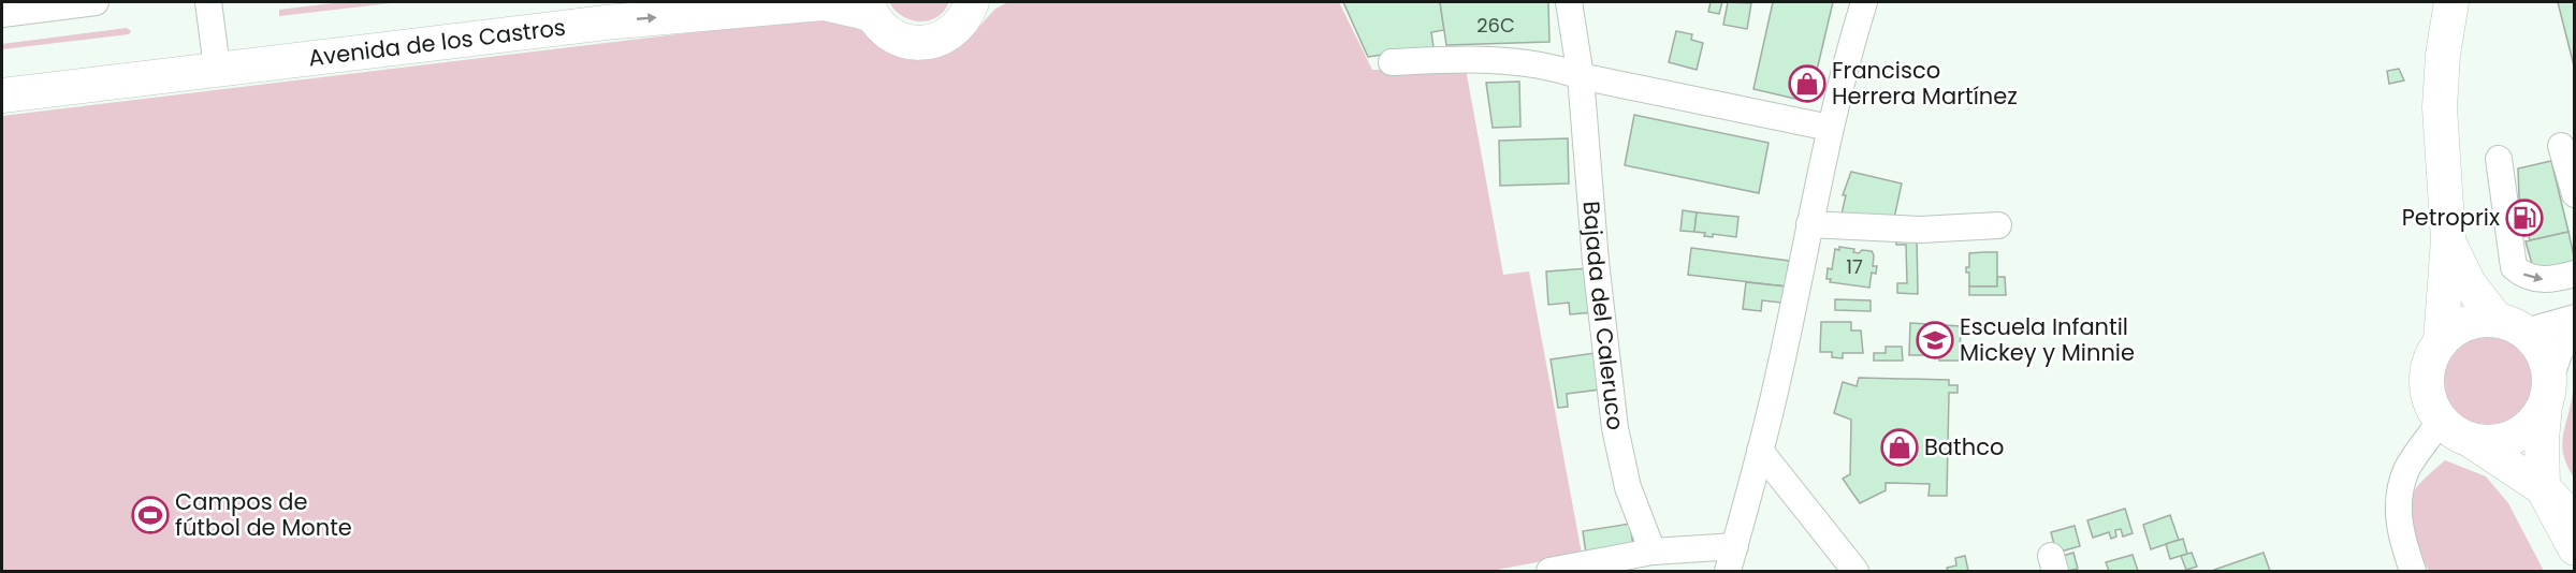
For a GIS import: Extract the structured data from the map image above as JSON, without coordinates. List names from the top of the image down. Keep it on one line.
{"streets":{"main road":["Avenida de los Castros"],"street":["Bajada del Caleruco"]},"places":{"shop":["Francisco Herrera Martínez","Bathco"],"fuel station":["Petroprix"],"school or university":["Escuela Infantil Mickey y Minnie"],"sports":["Campos de fútbol de Monte"]},"house_numbers":["26C","17"]}
